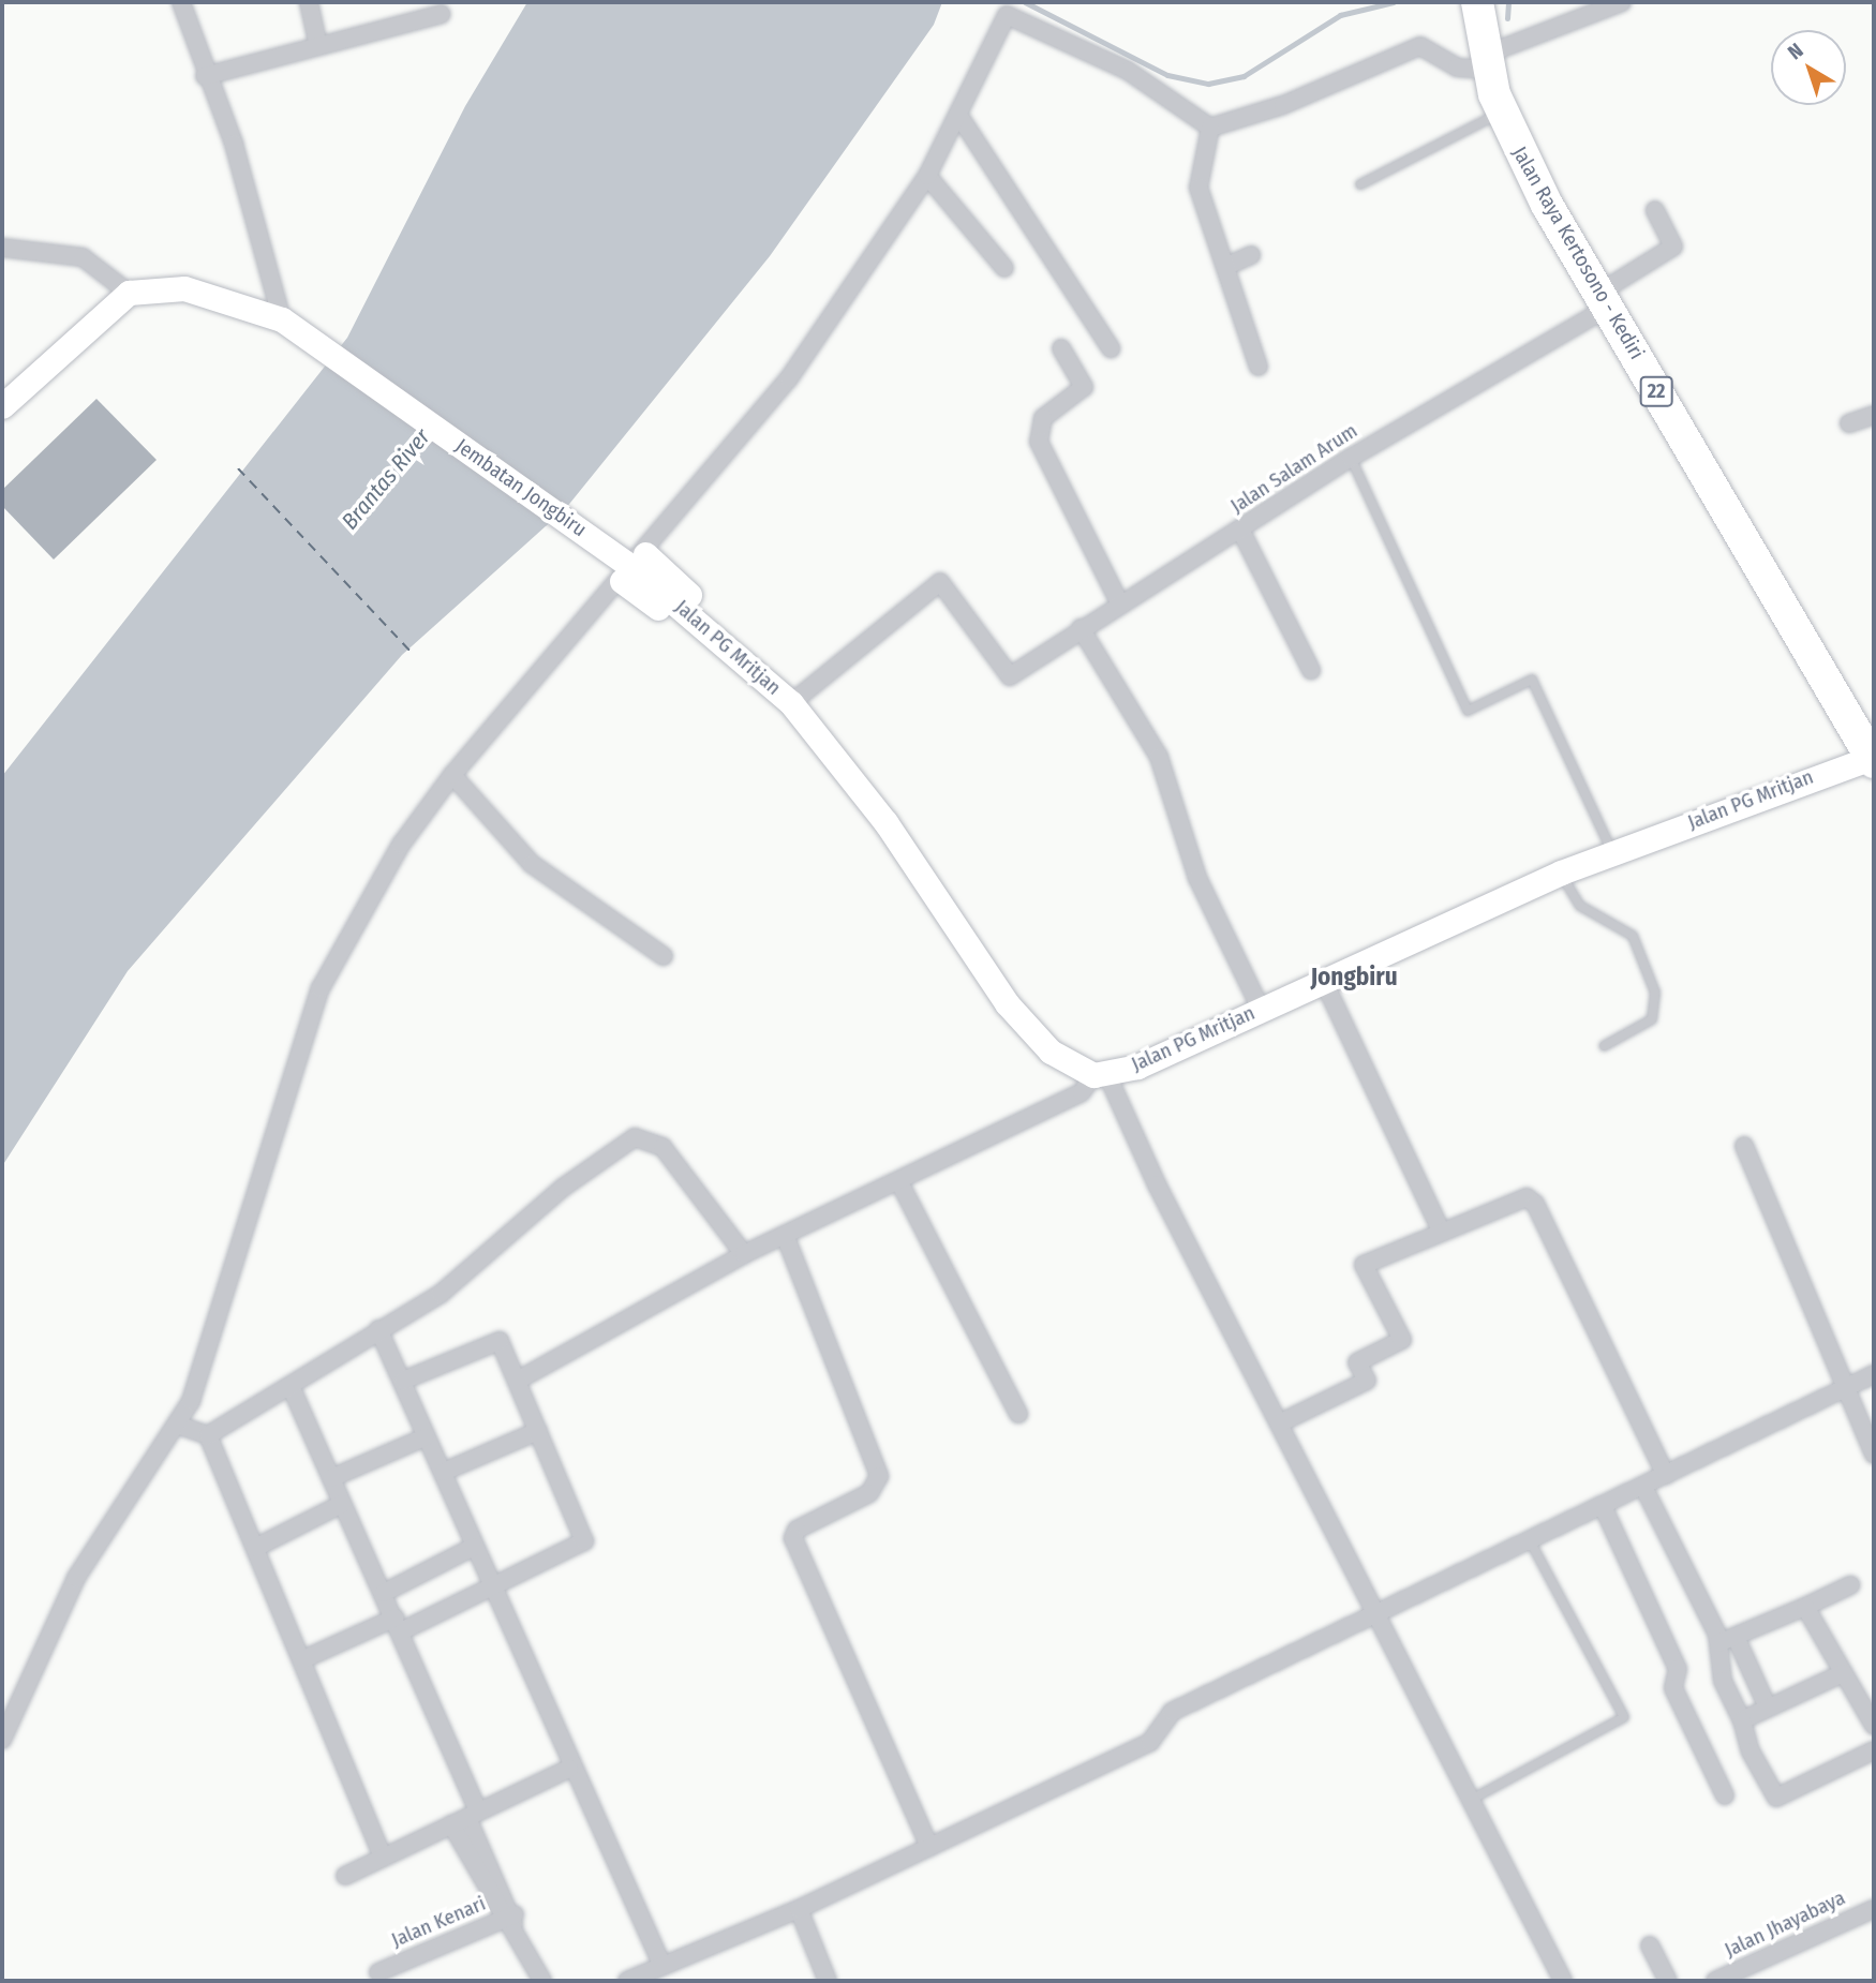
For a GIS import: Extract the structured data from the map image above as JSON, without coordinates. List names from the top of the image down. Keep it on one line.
{"streets":{"highway":["Jalan Raya Kertosono - Kediri","22"],"main road":["Jembatan Jongbiru","Jalan PG Mritjan"],"street":["Jalan Salam Arum","Jalan Kenari","Jalan Jhayabaya"]},"crossings":[["Jalan Raya Kertosono - Kediri","Jalan Salam Arum"],["Jalan Raya Kertosono - Kediri","Jalan PG Mritjan"],["Jalan Salam Arum","Jalan PG Mritjan"],["Jembatan Jongbiru","Jalan PG Mritjan"]],"districts":["Jongbiru"],"water":["Brantas River"],"north":"top left"}
